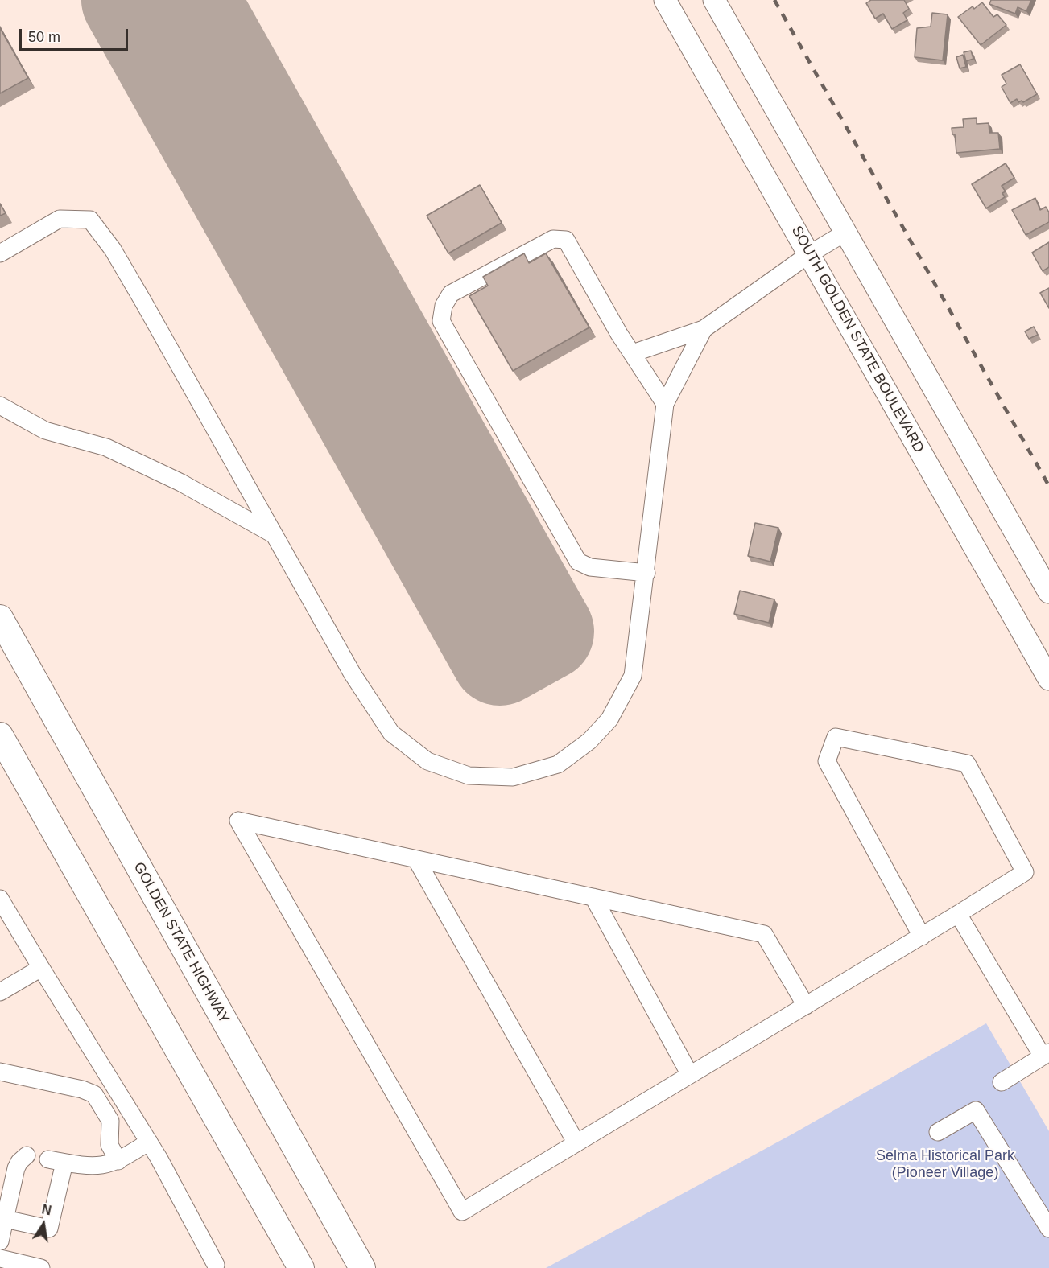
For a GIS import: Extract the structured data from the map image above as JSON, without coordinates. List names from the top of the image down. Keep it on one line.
{"streets":{"highway":["GOLDEN STATE HIGHWAY"],"main road":["SOUTH GOLDEN STATE BOULEVARD"]},"parks":["Selma Historical Park (Pioneer Village)"],"scale_bar":"50 m","north":"top"}
